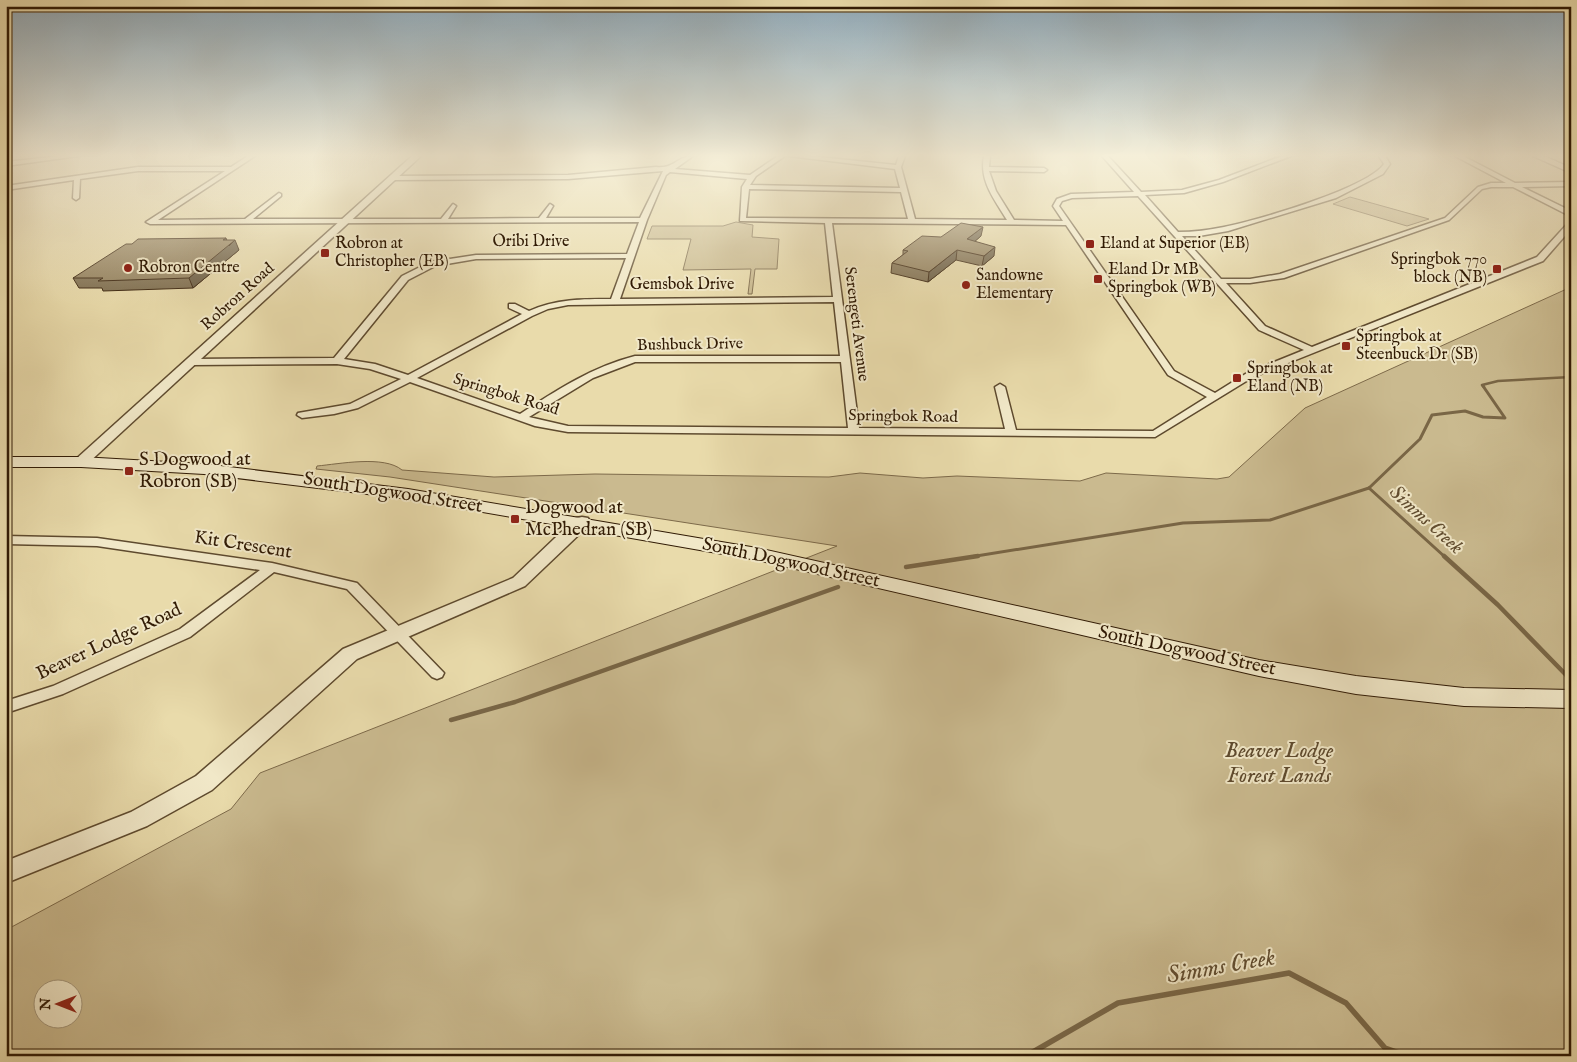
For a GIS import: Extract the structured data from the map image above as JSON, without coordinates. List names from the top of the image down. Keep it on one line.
{"streets":{"main road":["South Dogwood Street"],"street":["Oribi Drive","Gemsbok Drive","Robron Road","Serengeti Avenue","Bushbuck Drive","Springbok Road","Kit Crescent","Beaver Lodge Road"]},"crossings":[["Oribi Drive","Springbok Road"],["Gemsbok Drive","Serengeti Avenue"],["Gemsbok Drive","Springbok Road"],["Robron Road","Springbok Road"],["Robron Road","South Dogwood Street"],["Serengeti Avenue","Bushbuck Drive"],["Serengeti Avenue","Springbok Road"],["Bushbuck Drive","Springbok Road"],["Kit Crescent","Beaver Lodge Road"]],"water":["Simms Creek"],"parks":["Beaver Lodge Forest Lands"],"places":{"transit":["Eland at Superior (EB)","Robron at Christopher (EB)","Springbok 770 block (NB)","Eland Dr MB Springbok (WB)","Springbok at Steenbuck Dr (SB)","Springbok at Eland (NB)","S Dogwood at Robron (SB)","Dogwood at McPhedran (SB)"],"other":["Robron Centre","Sandowne Elementary"]},"north":"left"}
